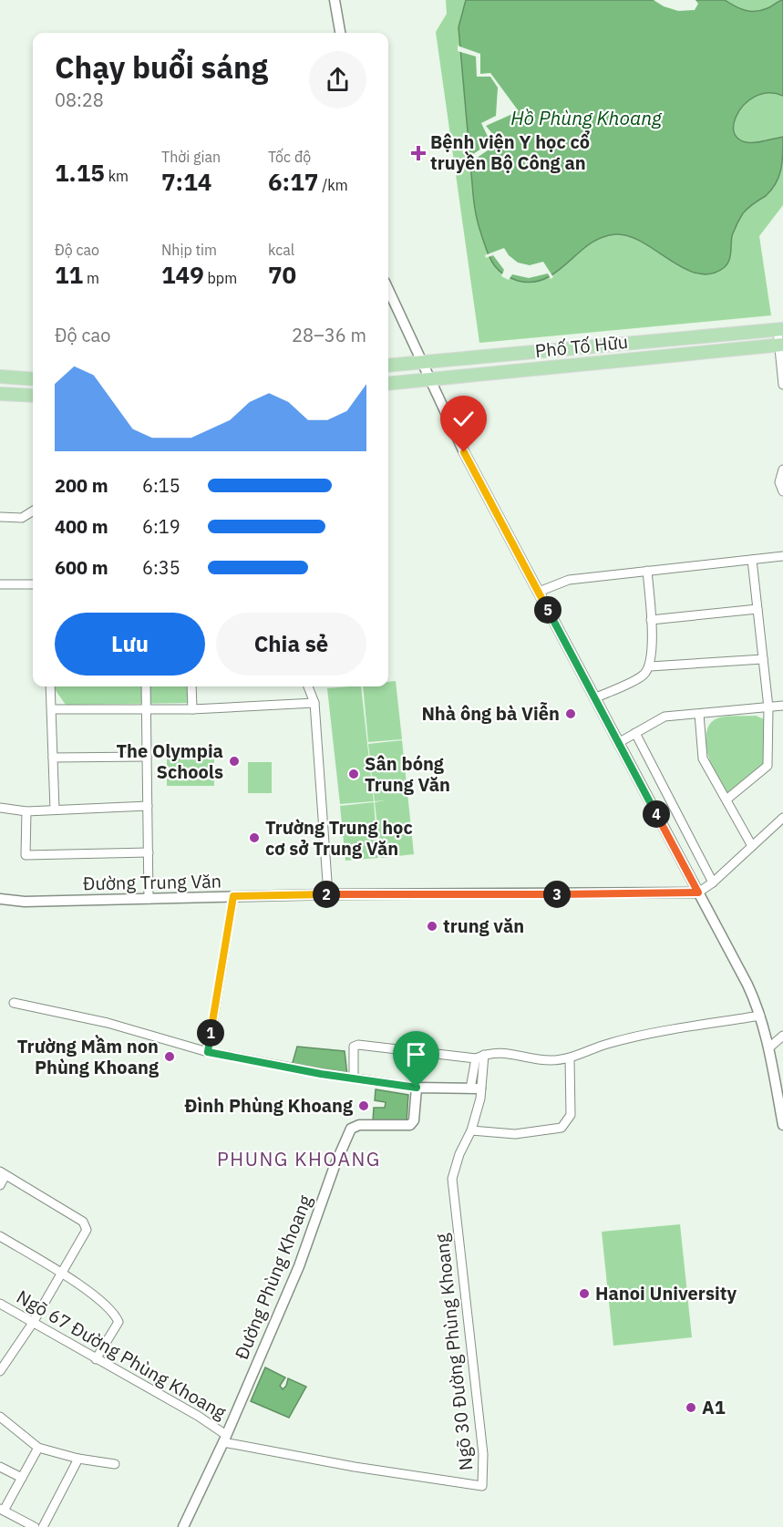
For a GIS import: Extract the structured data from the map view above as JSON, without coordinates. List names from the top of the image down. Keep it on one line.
{"streets":{"main road":["Phố Tố Hữu"],"street":["Đường Trung Văn","Đường Phùng Khoang","Ngõ 30 Đường Phùng Khoang","Ngõ 67 Đường Phùng Khoang"]},"crossings":[["Đường Phùng Khoang","Ngõ 30 Đường Phùng Khoang"],["Đường Phùng Khoang","Ngõ 67 Đường Phùng Khoang"],["Ngõ 30 Đường Phùng Khoang","Ngõ 67 Đường Phùng Khoang"]],"districts":["PHUNG KHOANG"],"water":["Hồ Phùng Khoang"],"places":{"health":["Bệnh viện Y học cổ truyền Bộ Công an"],"other":["Nhà ông bà Viễn","The Olympia Schools","Sân bóng Trung Văn","Trường Trung học cơ sở Trung Văn","trung văn","Trường Mầm non Phùng Khoang","Đình Phùng Khoang","Hanoi University","A1"]},"page":{"heading":["Chạy buổi sáng","08:28"],"stats":[["1.15 km"],["Thời gian","7:14"],["Tốc độ","6:17 /km"],["Độ cao","11 m"],["Nhịp tim","149 bpm"],["kcal","70"]],"chart":["Độ cao","28–36 m"],"list":[{"name":"200 m","note":"6:15"},{"name":"400 m","note":"6:19"},{"name":"600 m","note":"6:35"}],"pins":["5","4","2","3","1"],"buttons":["Lưu","Chia sẻ"]}}
